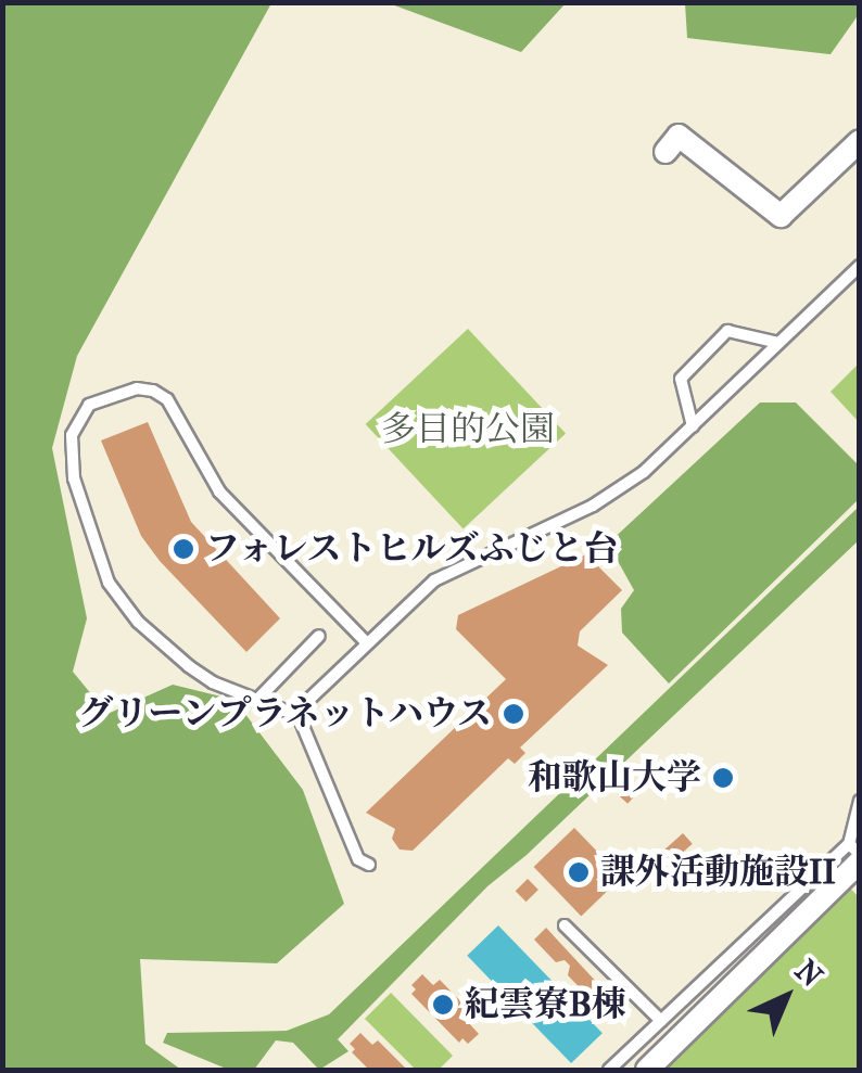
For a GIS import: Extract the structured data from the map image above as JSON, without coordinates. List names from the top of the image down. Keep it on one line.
{"parks":["多目的公園"],"places":["フォレストヒルズふじと台","グリーンプラネットハウス","和歌山大学","課外活動施設II","紀雲寮B棟"],"north":"top right"}
